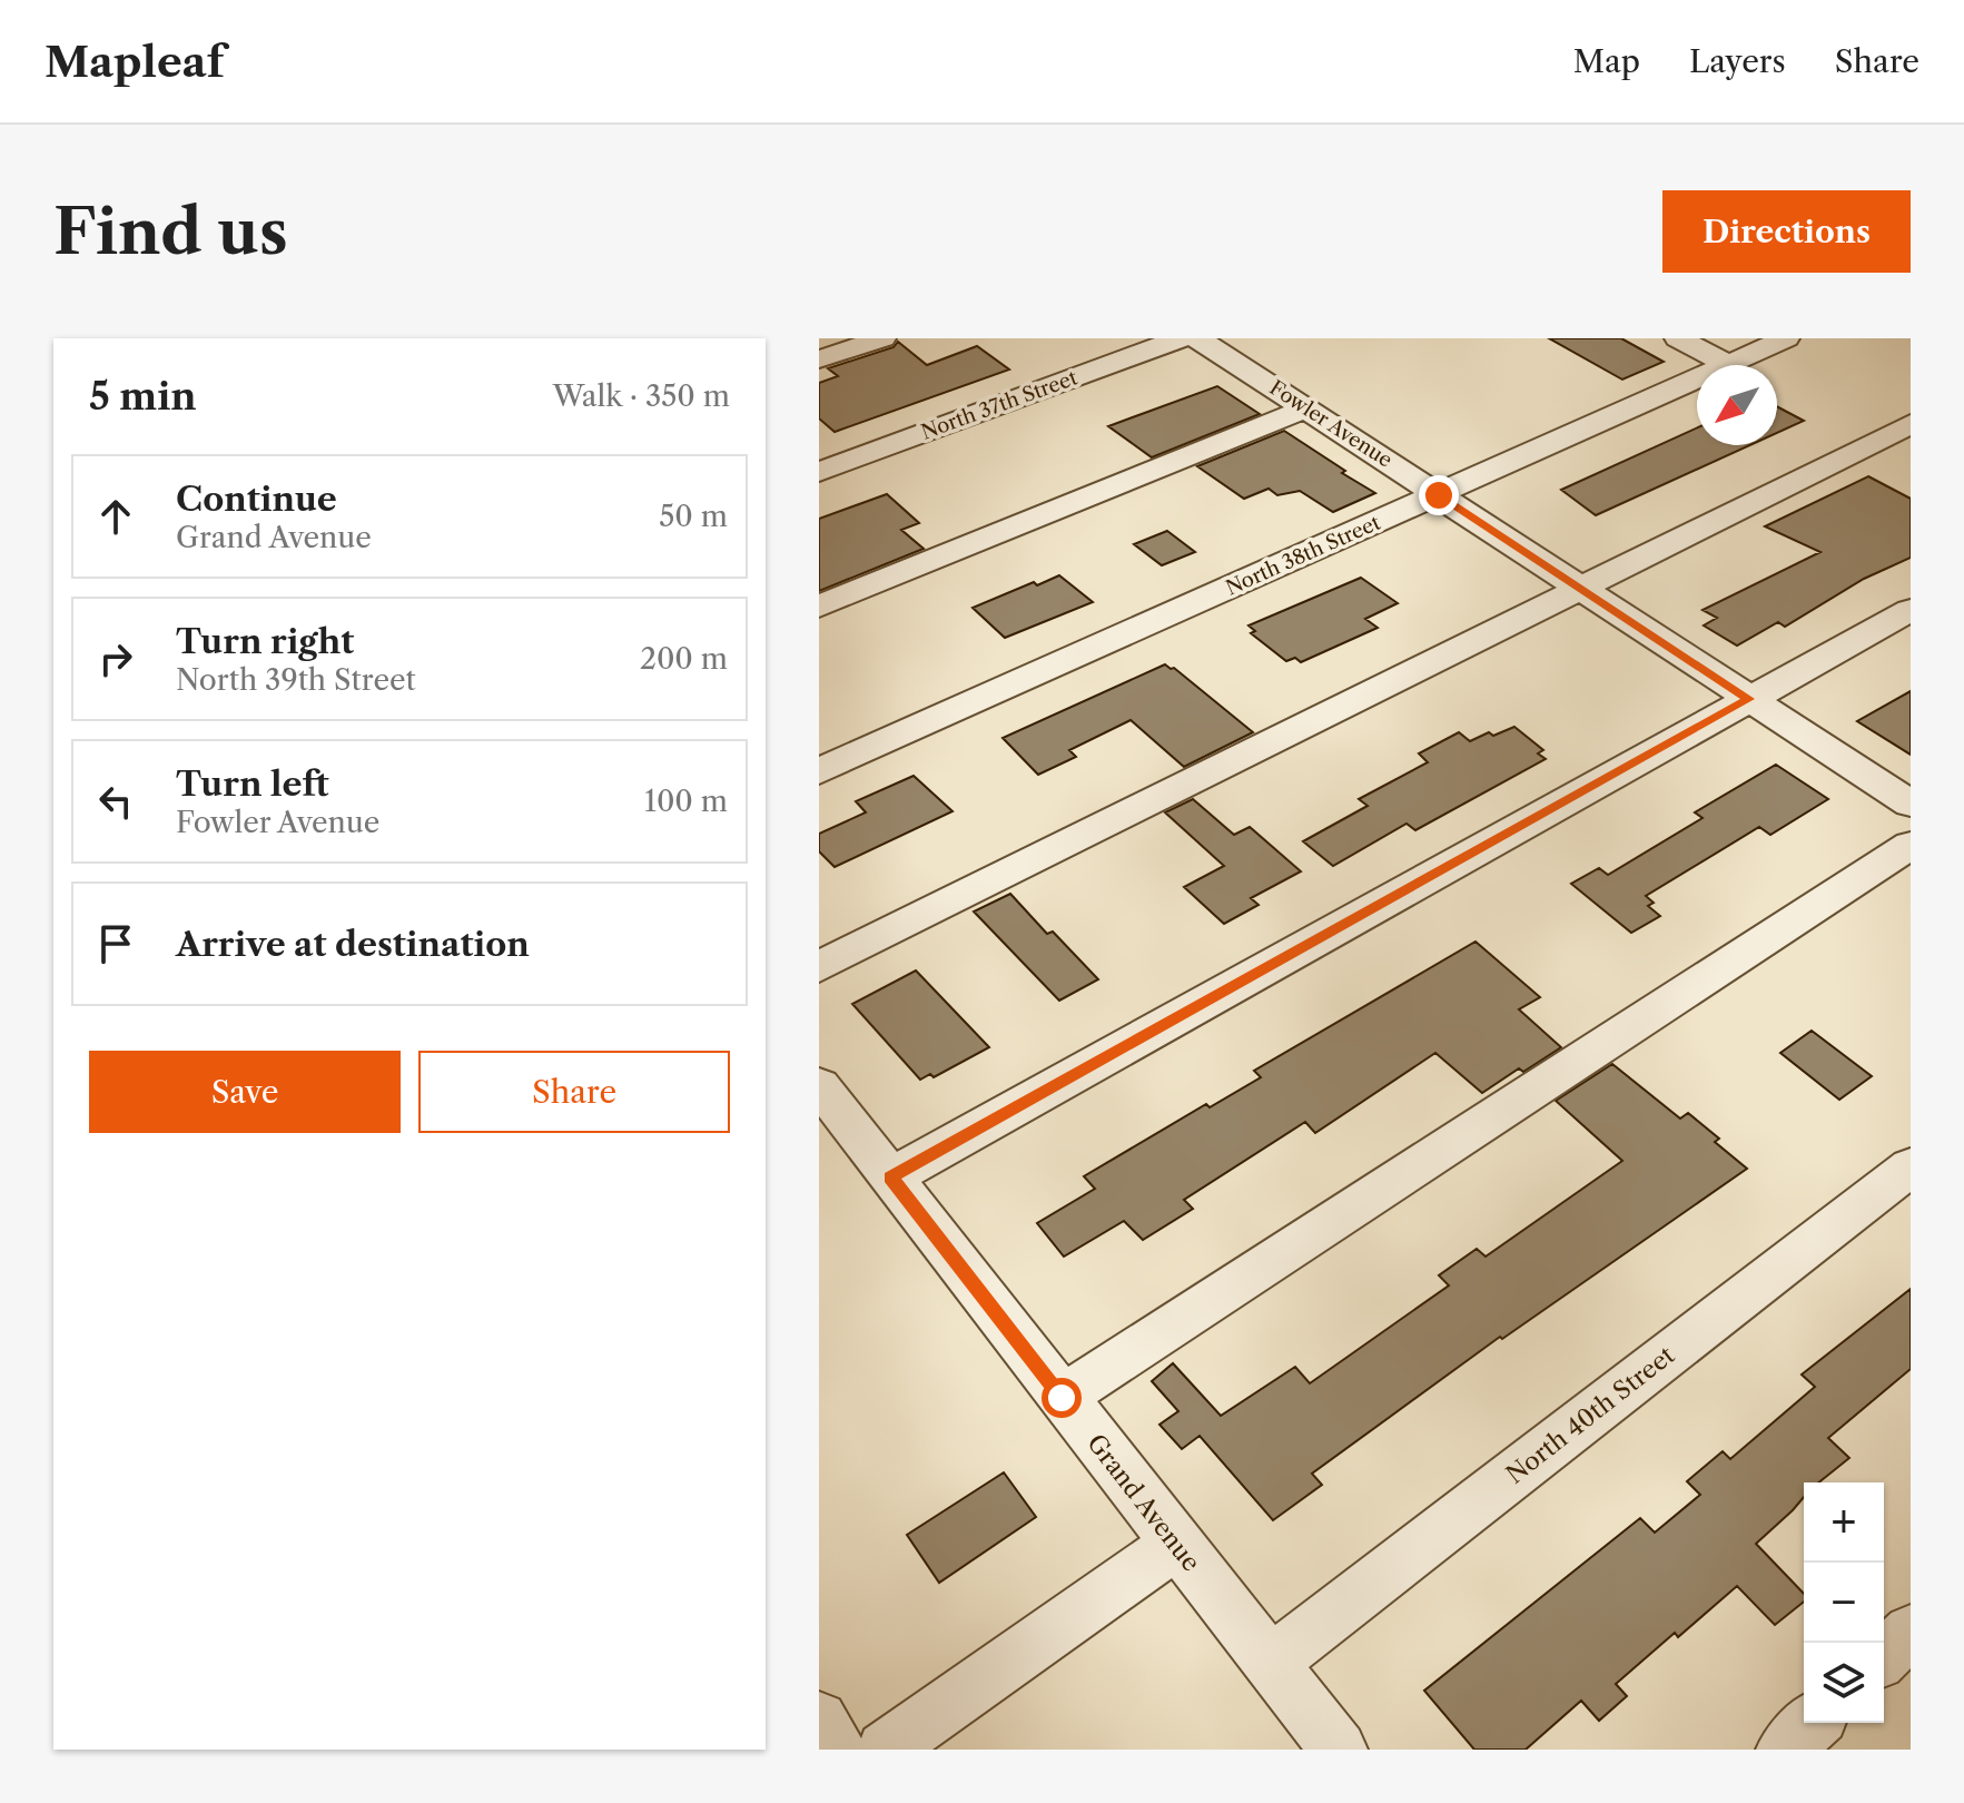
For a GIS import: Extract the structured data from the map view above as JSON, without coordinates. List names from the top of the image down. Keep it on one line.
{"streets":{"street":["North 37th Street","Fowler Avenue","North 38th Street","North 40th Street","Grand Avenue"]},"crossings":[["Fowler Avenue","North 38th Street"],["North 40th Street","Grand Avenue"]],"north":"bottom left","page":{"header":"Mapleaf","nav":["Map","Layers","Share"],"buttons":["Directions",["Save","Share"]],"title":"Find us","heading":["5 min","Walk · 350 m"],"list":[["Continue","Grand Avenue","50 m"],["Turn right","North 39th Street","200 m"],["Turn left","Fowler Avenue","100 m"],"Arrive at destination"],"map_buttons":["+","−"]}}
